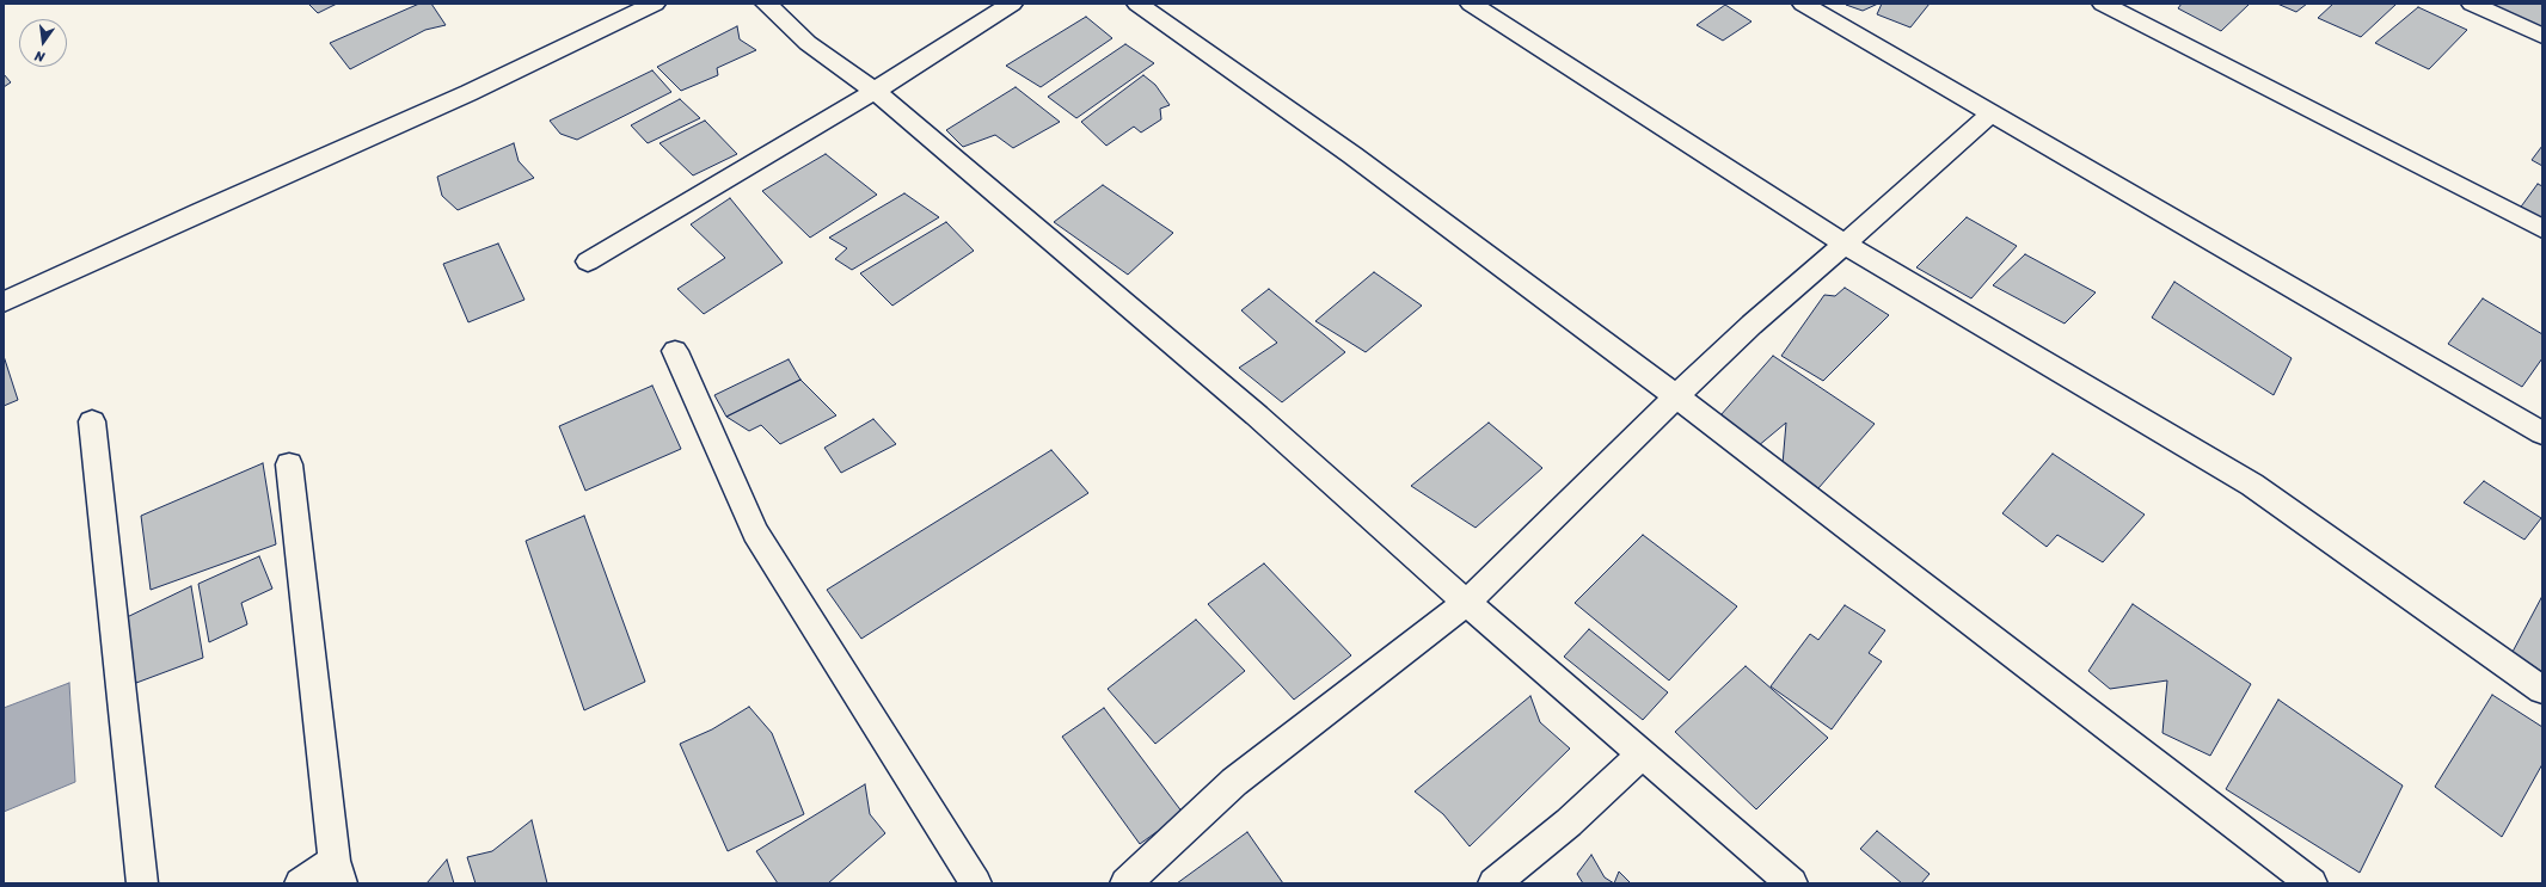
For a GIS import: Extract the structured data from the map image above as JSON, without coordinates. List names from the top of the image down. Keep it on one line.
{"north":"bottom"}
